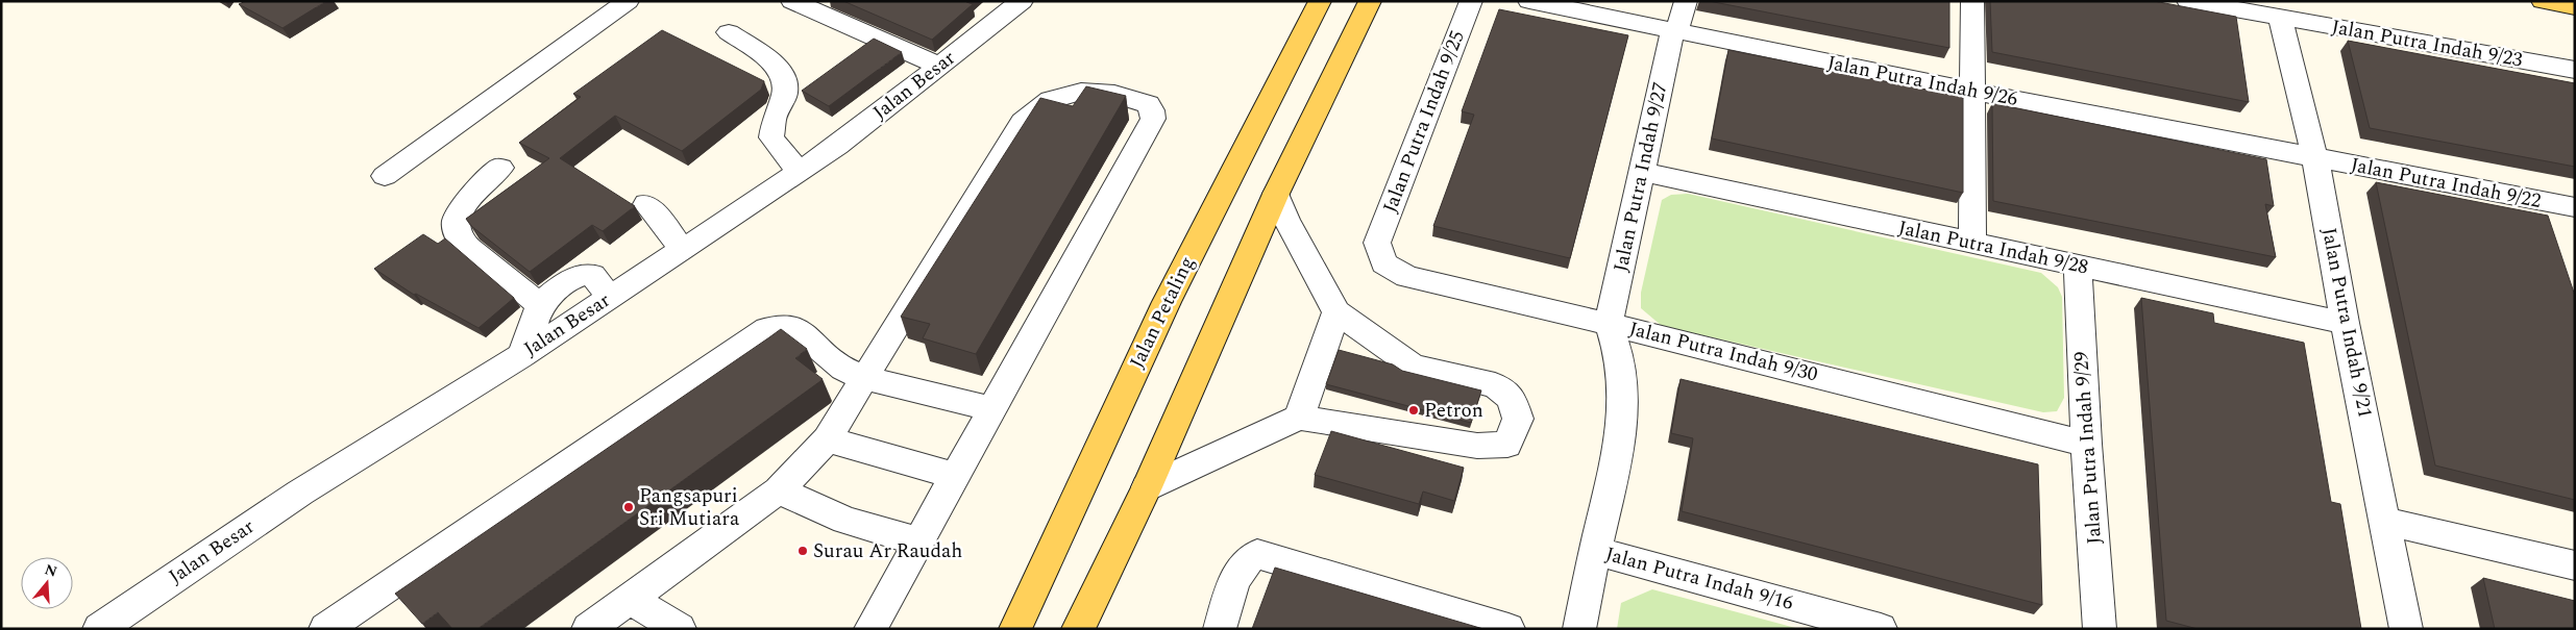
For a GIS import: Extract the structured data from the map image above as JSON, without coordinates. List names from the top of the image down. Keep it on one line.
{"streets":{"main road":["Jalan Petaling"],"street":["Jalan Putra Indah 9/23","Jalan Putra Indah 9/26","Jalan Besar","Jalan Putra Indah 9/25","Jalan Putra Indah 9/27","Jalan Putra Indah 9/22","Jalan Putra Indah 9/28","Jalan Putra Indah 9/21","Jalan Putra Indah 9/30","Jalan Putra Indah 9/29","Jalan Putra Indah 9/16"]},"crossings":[["Jalan Putra Indah 9/23","Jalan Putra Indah 9/21"],["Jalan Putra Indah 9/26","Jalan Putra Indah 9/27"],["Jalan Putra Indah 9/26","Jalan Putra Indah 9/22"],["Jalan Putra Indah 9/26","Jalan Putra Indah 9/21"],["Jalan Putra Indah 9/25","Jalan Putra Indah 9/30"],["Jalan Putra Indah 9/27","Jalan Putra Indah 9/28"],["Jalan Putra Indah 9/27","Jalan Putra Indah 9/30"],["Jalan Putra Indah 9/22","Jalan Putra Indah 9/21"],["Jalan Putra Indah 9/28","Jalan Putra Indah 9/21"],["Jalan Putra Indah 9/28","Jalan Putra Indah 9/29"],["Jalan Putra Indah 9/30","Jalan Putra Indah 9/29"]],"places":["Petron","Pangsapuri Sri Mutiara","Surau Ar Raudah"],"north":"top"}
